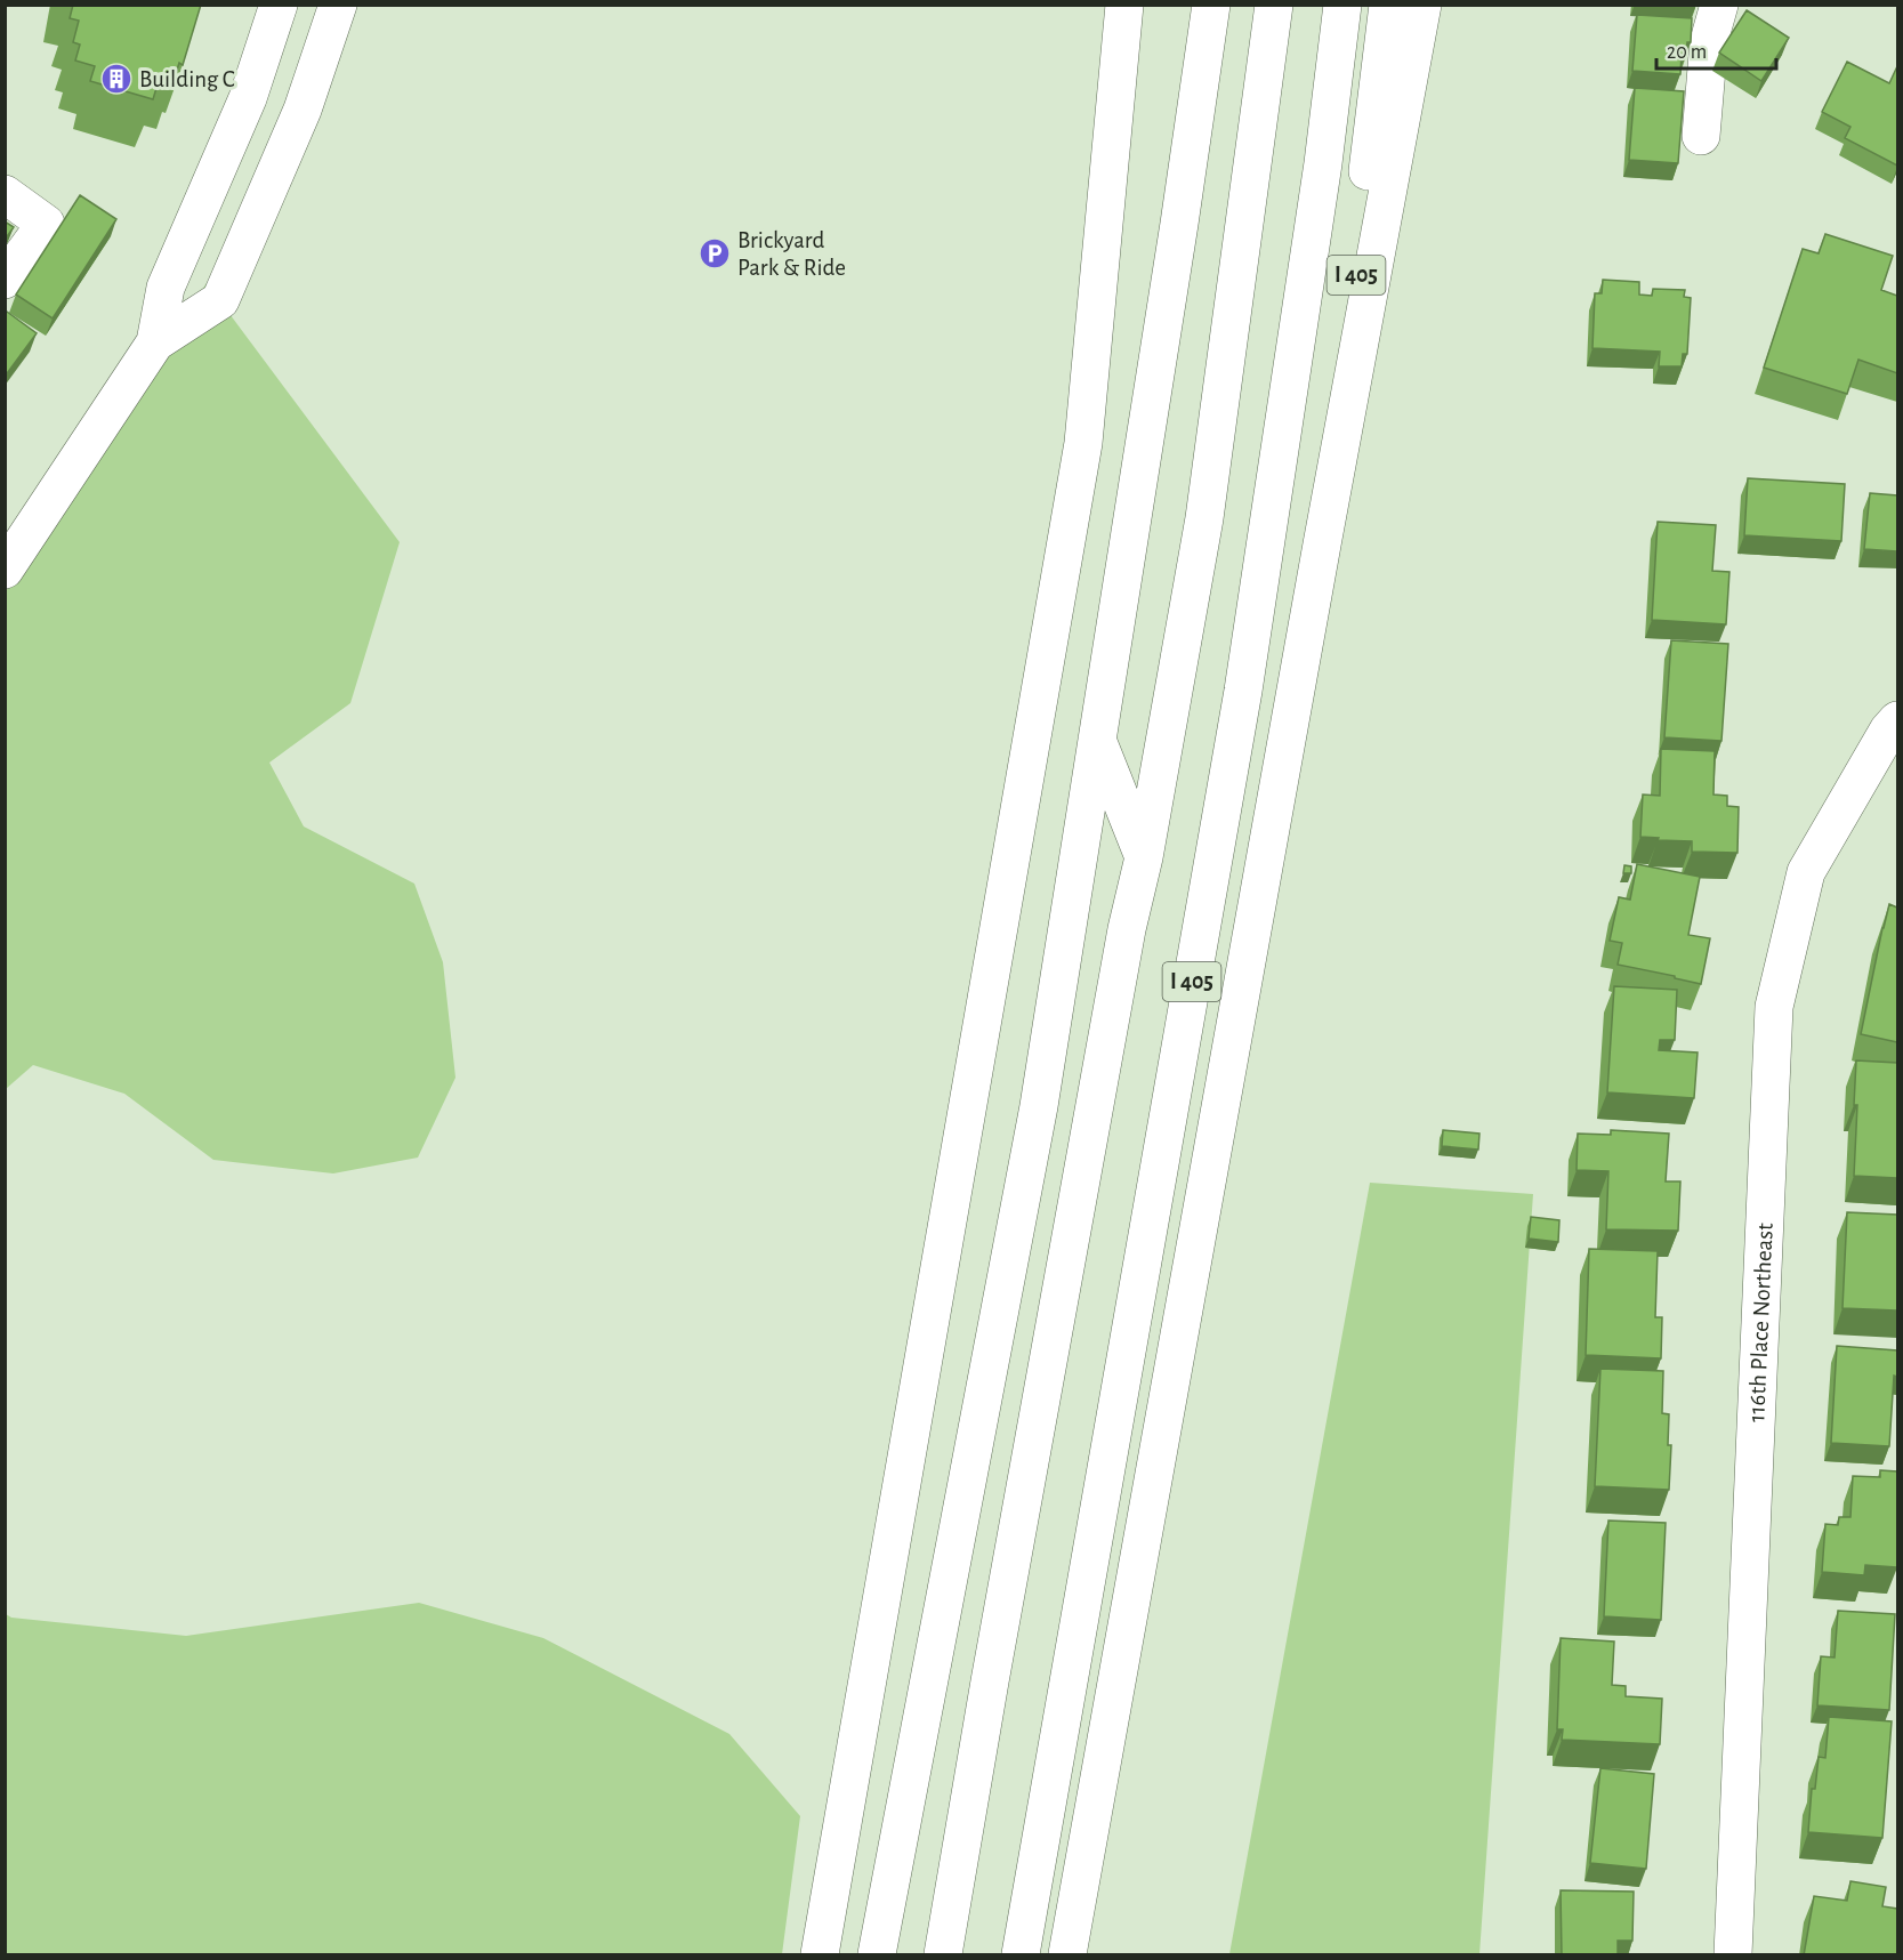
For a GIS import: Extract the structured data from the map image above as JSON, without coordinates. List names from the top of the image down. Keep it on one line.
{"streets":{"main road":["I 405","116th Place Northeast"]},"places":{"building":["Building C"],"parking":["Brickyard Park & Ride"]},"scale_bar":"20 m"}
